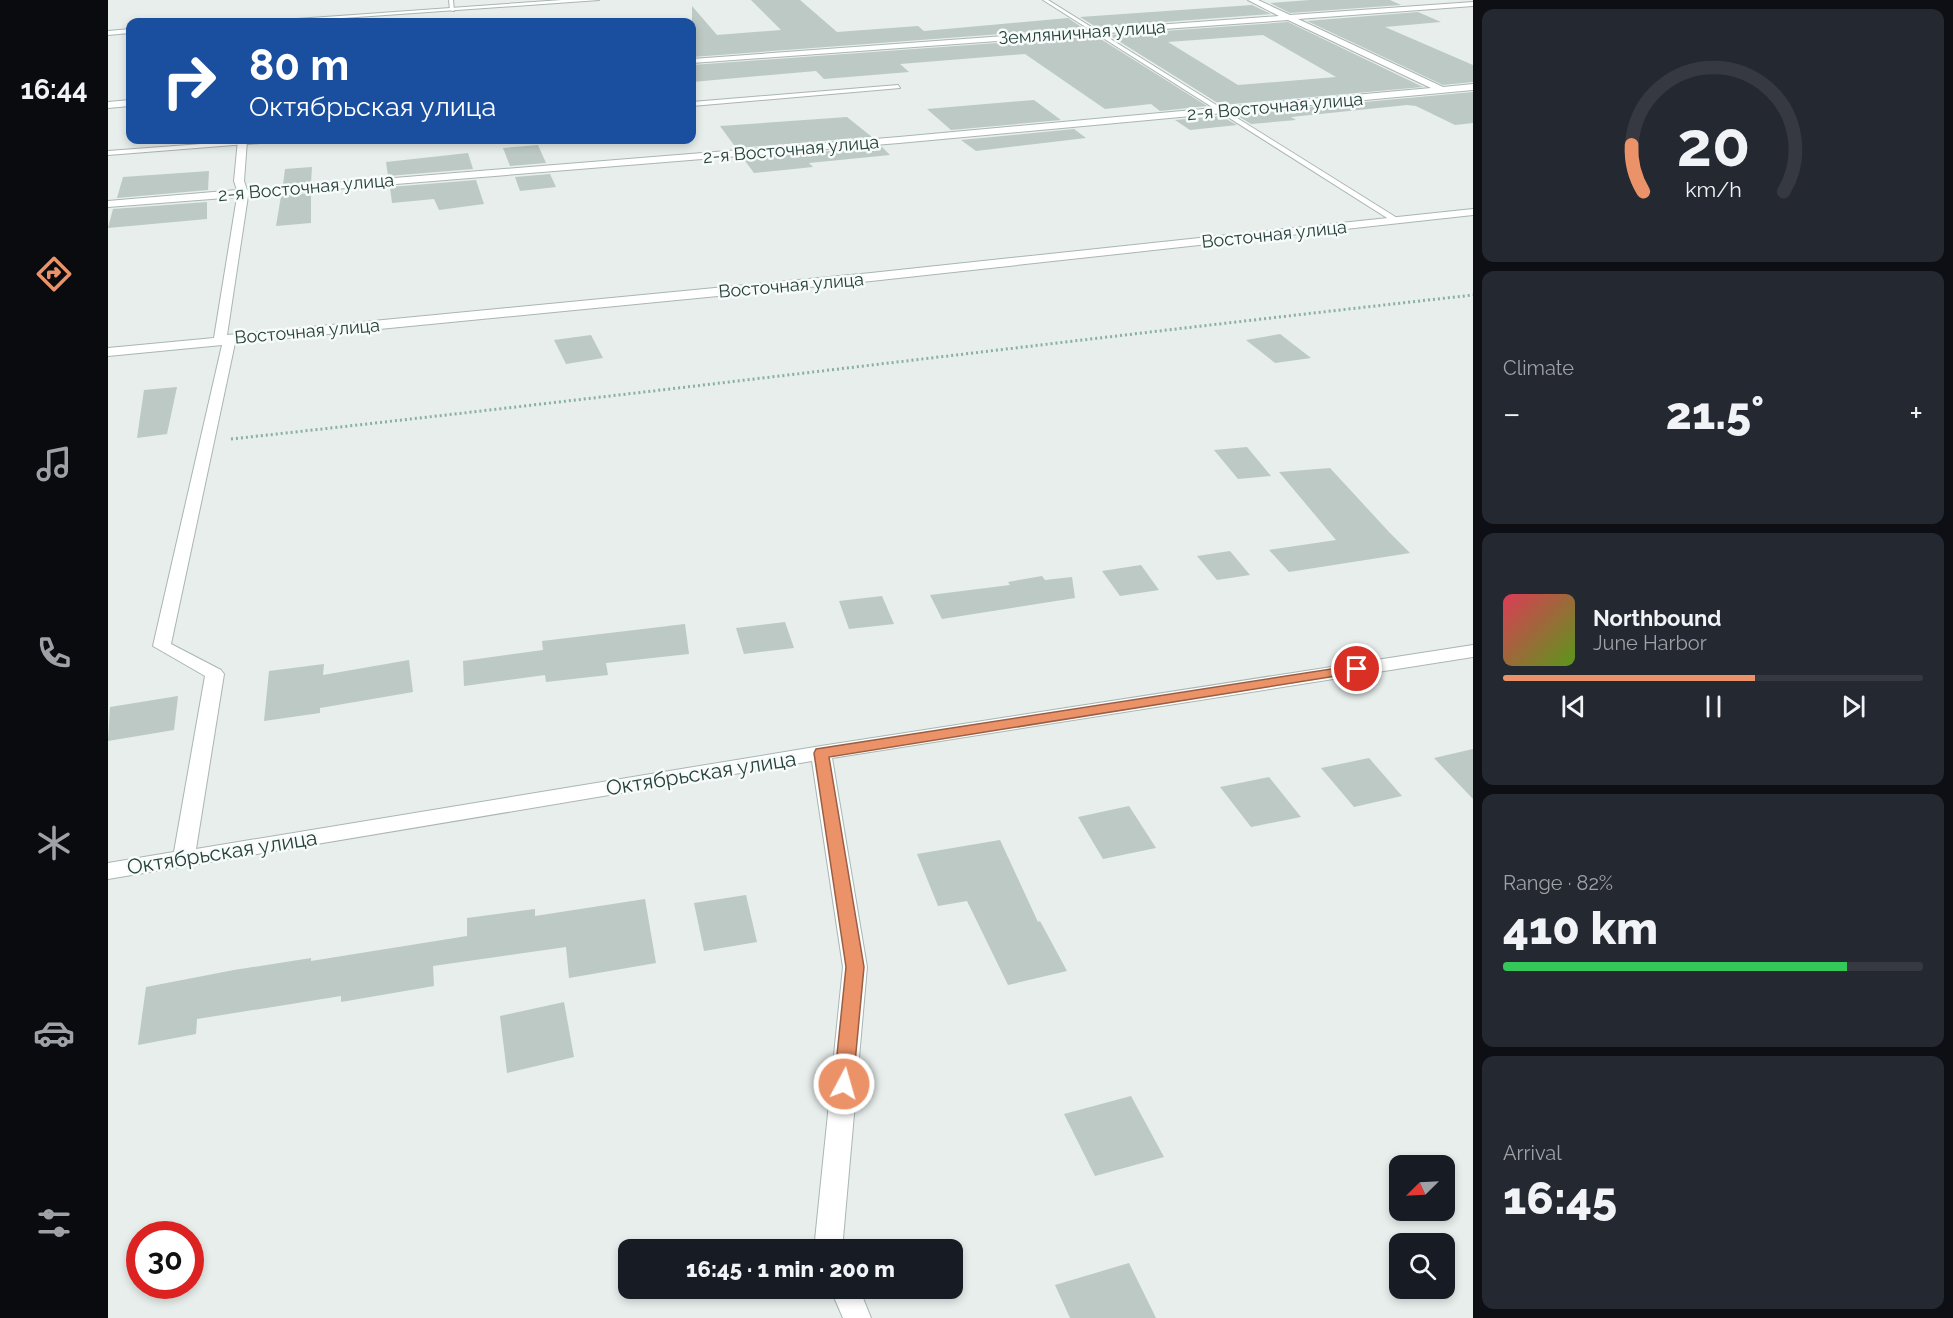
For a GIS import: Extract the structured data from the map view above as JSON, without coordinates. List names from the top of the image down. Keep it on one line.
{"streets":{"street":["Земляничная улица","2-я Восточная улица","Восточная улица","Октябрьская улица"]},"north":"bottom left","page":{"tabs":"16:44","turn":["80 m","Октябрьская улица"],"tile":["Climate",["Range · 82%","410 km"],["Arrival","16:45"]],"heat":["−","21.5°","+"],"song":["Northbound","June Harbor"],"limit":"30","trip":"16:45 · 1 min · 200 m","gauge":["20","km/h"]}}
